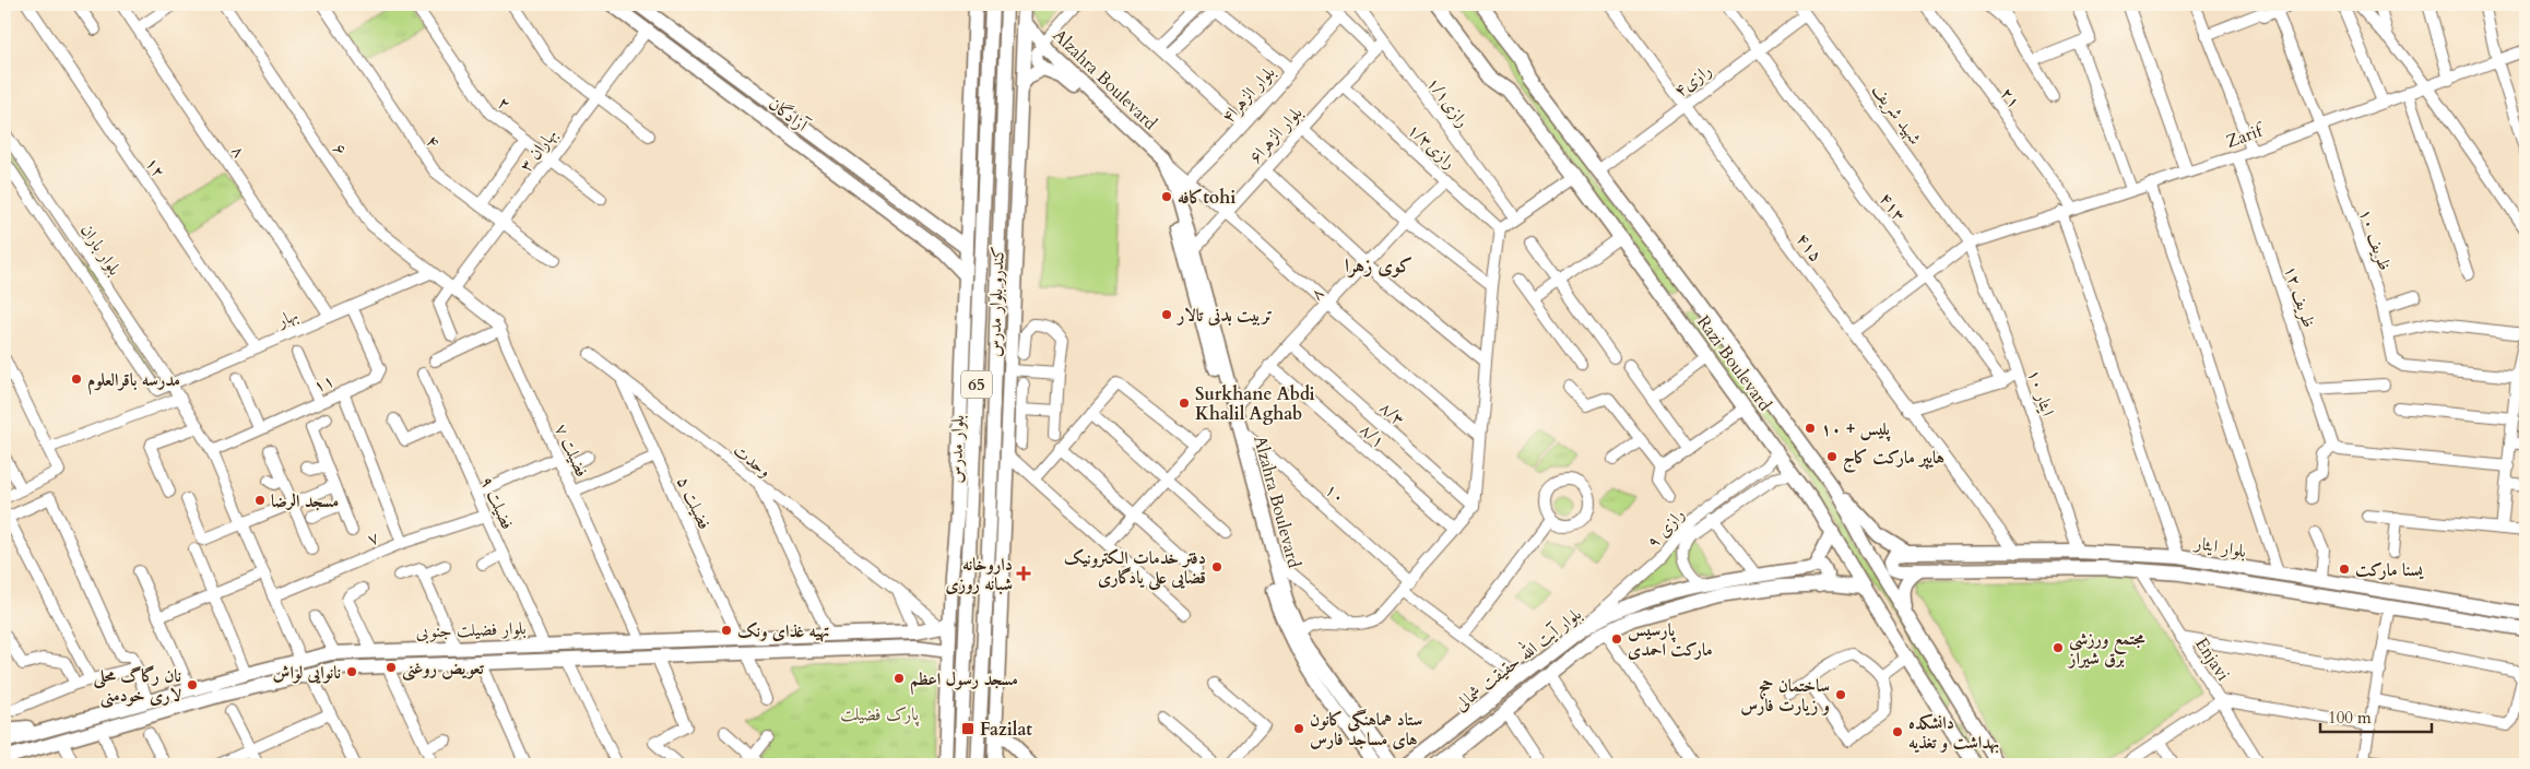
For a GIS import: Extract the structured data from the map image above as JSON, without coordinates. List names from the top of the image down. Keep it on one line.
{"streets":{"main road":["Alzahra Boulevard","آزادگان","کندرو بلوار مدرس","Razi Boulevard","65","بلوار مدرس","بلوار ایثار","بلوار فضیلت جنوبی","بلوار آیت الله حقیقت شمالی"],"street":["رازی۴","بلوار الزهرا۴","۲۱","رازی۱/۱","۲","شهید شریف","بلوار الزهرا۶","Zarif","۴","رازی۱/۳","۶","بهاران ۳","۸","۱۲","۴۱۳","ظریف ۱۰","۴۱۵","بلوار باران","ظریف ۱۲","بهار","۱۱","ایثار ۱۰","۸/۳","۸/۱","فضیلت ۷","وحدت","۱۰","فضیلت ۹","فضیلت ۵","رازی ۹","۷","Enjavi"]},"crossings":[["Alzahra Boulevard","بلوار الزهرا۴"],["Alzahra Boulevard","بلوار الزهرا۶"],["Alzahra Boulevard","۸"],["Alzahra Boulevard","کندرو بلوار مدرس"],["Alzahra Boulevard","۱۰"],["رازی۴","شهید شریف"],["رازی۴","۴۱۳"],["رازی۴","۴۱۵"],["رازی۴","Razi Boulevard"],["۲۱","Zarif"],["رازی۱/۱","بلوار الزهرا۶"],["۲","بهاران ۳"],["آزادگان","بهاران ۳"],["آزادگان","کندرو بلوار مدرس"],["شهید شریف","Zarif"],["شهید شریف","ایثار ۱۰"],["بلوار الزهرا۶","رازی۱/۳"],["Zarif","۴۱۳"],["Zarif","ظریف ۱۰"],["Zarif","۴۱۵"],["Zarif","ظریف ۱۲"],["Zarif","ایثار ۱۰"],["۴","بهاران ۳"],["رازی۱/۳","۸"],["۶","بهاران ۳"],["۶","بهار"],["۶","فضیلت ۷"],["بهاران ۳","فضیلت ۷"],["۸","بهار"],["۸","۸/۳"],["۸","۸/۱"],["۱۲","بهار"],["۴۱۵","بلوار ایثار"],["بلوار باران","بهار"],["بلوار باران","۱۱"],["بلوار باران","۷"],["بلوار باران","بلوار فضیلت جنوبی"],["کندرو بلوار مدرس","وحدت"],["کندرو بلوار مدرس","بلوار فضیلت جنوبی"],["بهار","۱۱"],["Razi Boulevard","رازی ۹"],["Razi Boulevard","بلوار آیت الله حقیقت شمالی"],["ایثار ۱۰","بلوار ایثار"],["فضیلت ۷","بلوار فضیلت جنوبی"],["وحدت","فضیلت ۵"],["وحدت","بلوار فضیلت جنوبی"],["فضیلت ۹","۷"],["فضیلت ۹","بلوار فضیلت جنوبی"],["فضیلت ۵","بلوار فضیلت جنوبی"],["رازی ۹","بلوار آیت الله حقیقت شمالی"],["بلوار ایثار","Enjavi"]],"districts":["کوی زهرا"],"parks":["پارک فضیلت"],"places":{"other":["کافهtohi","تربیت بدنی تالار","مدرسه باقرالعلوم","Surkhane Abdi Khalil Aghab","پلیس + ۱۰","هایپر مارکت کاج","مسجد الرضا","دفتر خدمات الکترونیک قضایی علی یادگاری","یسنا مارکت","تهیه غذای ونک","پارسیس مارکت احمدی","مجتمع ورزشی برق شیراز","تعویض روغنی","نانوایی لواش","مسجد رسول اعظم","نان رگاگ محلی لاری خودمنی","ساختمان حج و زیارت فارس","ستاد هماهنگی کانون های مساجد فارس","دانشکده بهداشت و تغذیه"],"health":["داروخانه شبانه روزی"],"transit":["Fazilat"]},"scale_bar":"100 m"}
